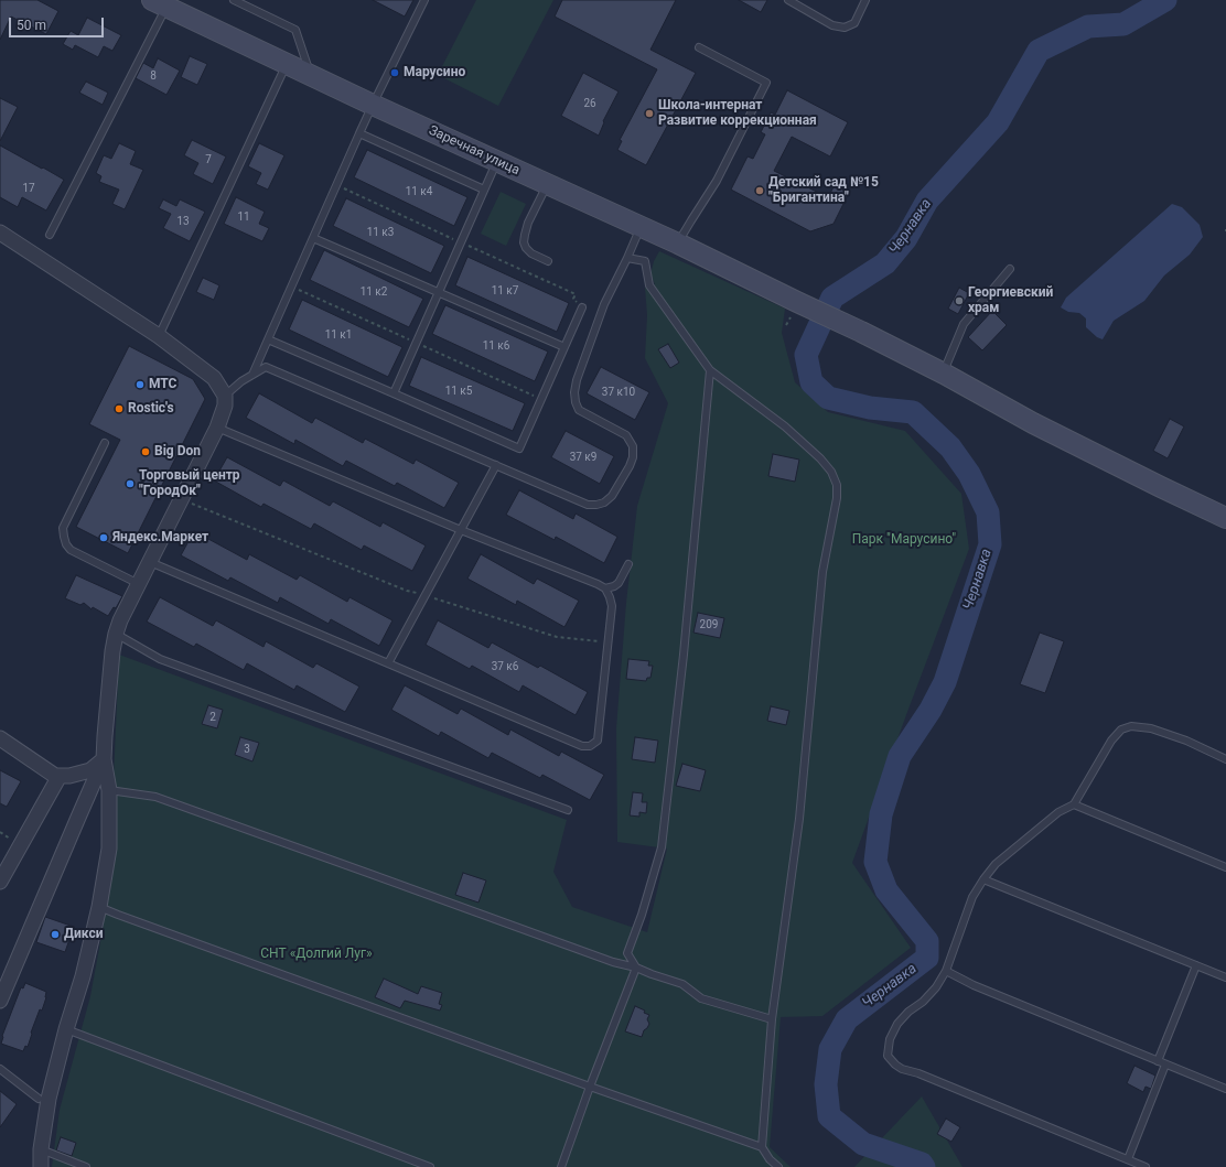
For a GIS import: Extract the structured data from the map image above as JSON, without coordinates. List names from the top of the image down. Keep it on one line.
{"streets":{"street":["Заречная улица"]},"water":["Чернавка"],"parks":["Парк \"Марусино\"","СНТ «Долгий Луг»"],"places":["Марусино","Школа-интернат Развитие коррекционная","Детский сад №15 \"Бригантина\"","Георгиевский храм","МТС","Rostic's","Big Don","Торговый центр \"ГородОк\"","Яндекс.Маркет","Дикси"],"house_numbers":["8","26","7","17","11 к4","11","13","11 к3","11 к7","11 к2","11 к1","11 к6","11 к5","37 к10","37 к9","209","37 к6","2","3"],"scale_bar":"50 m"}
